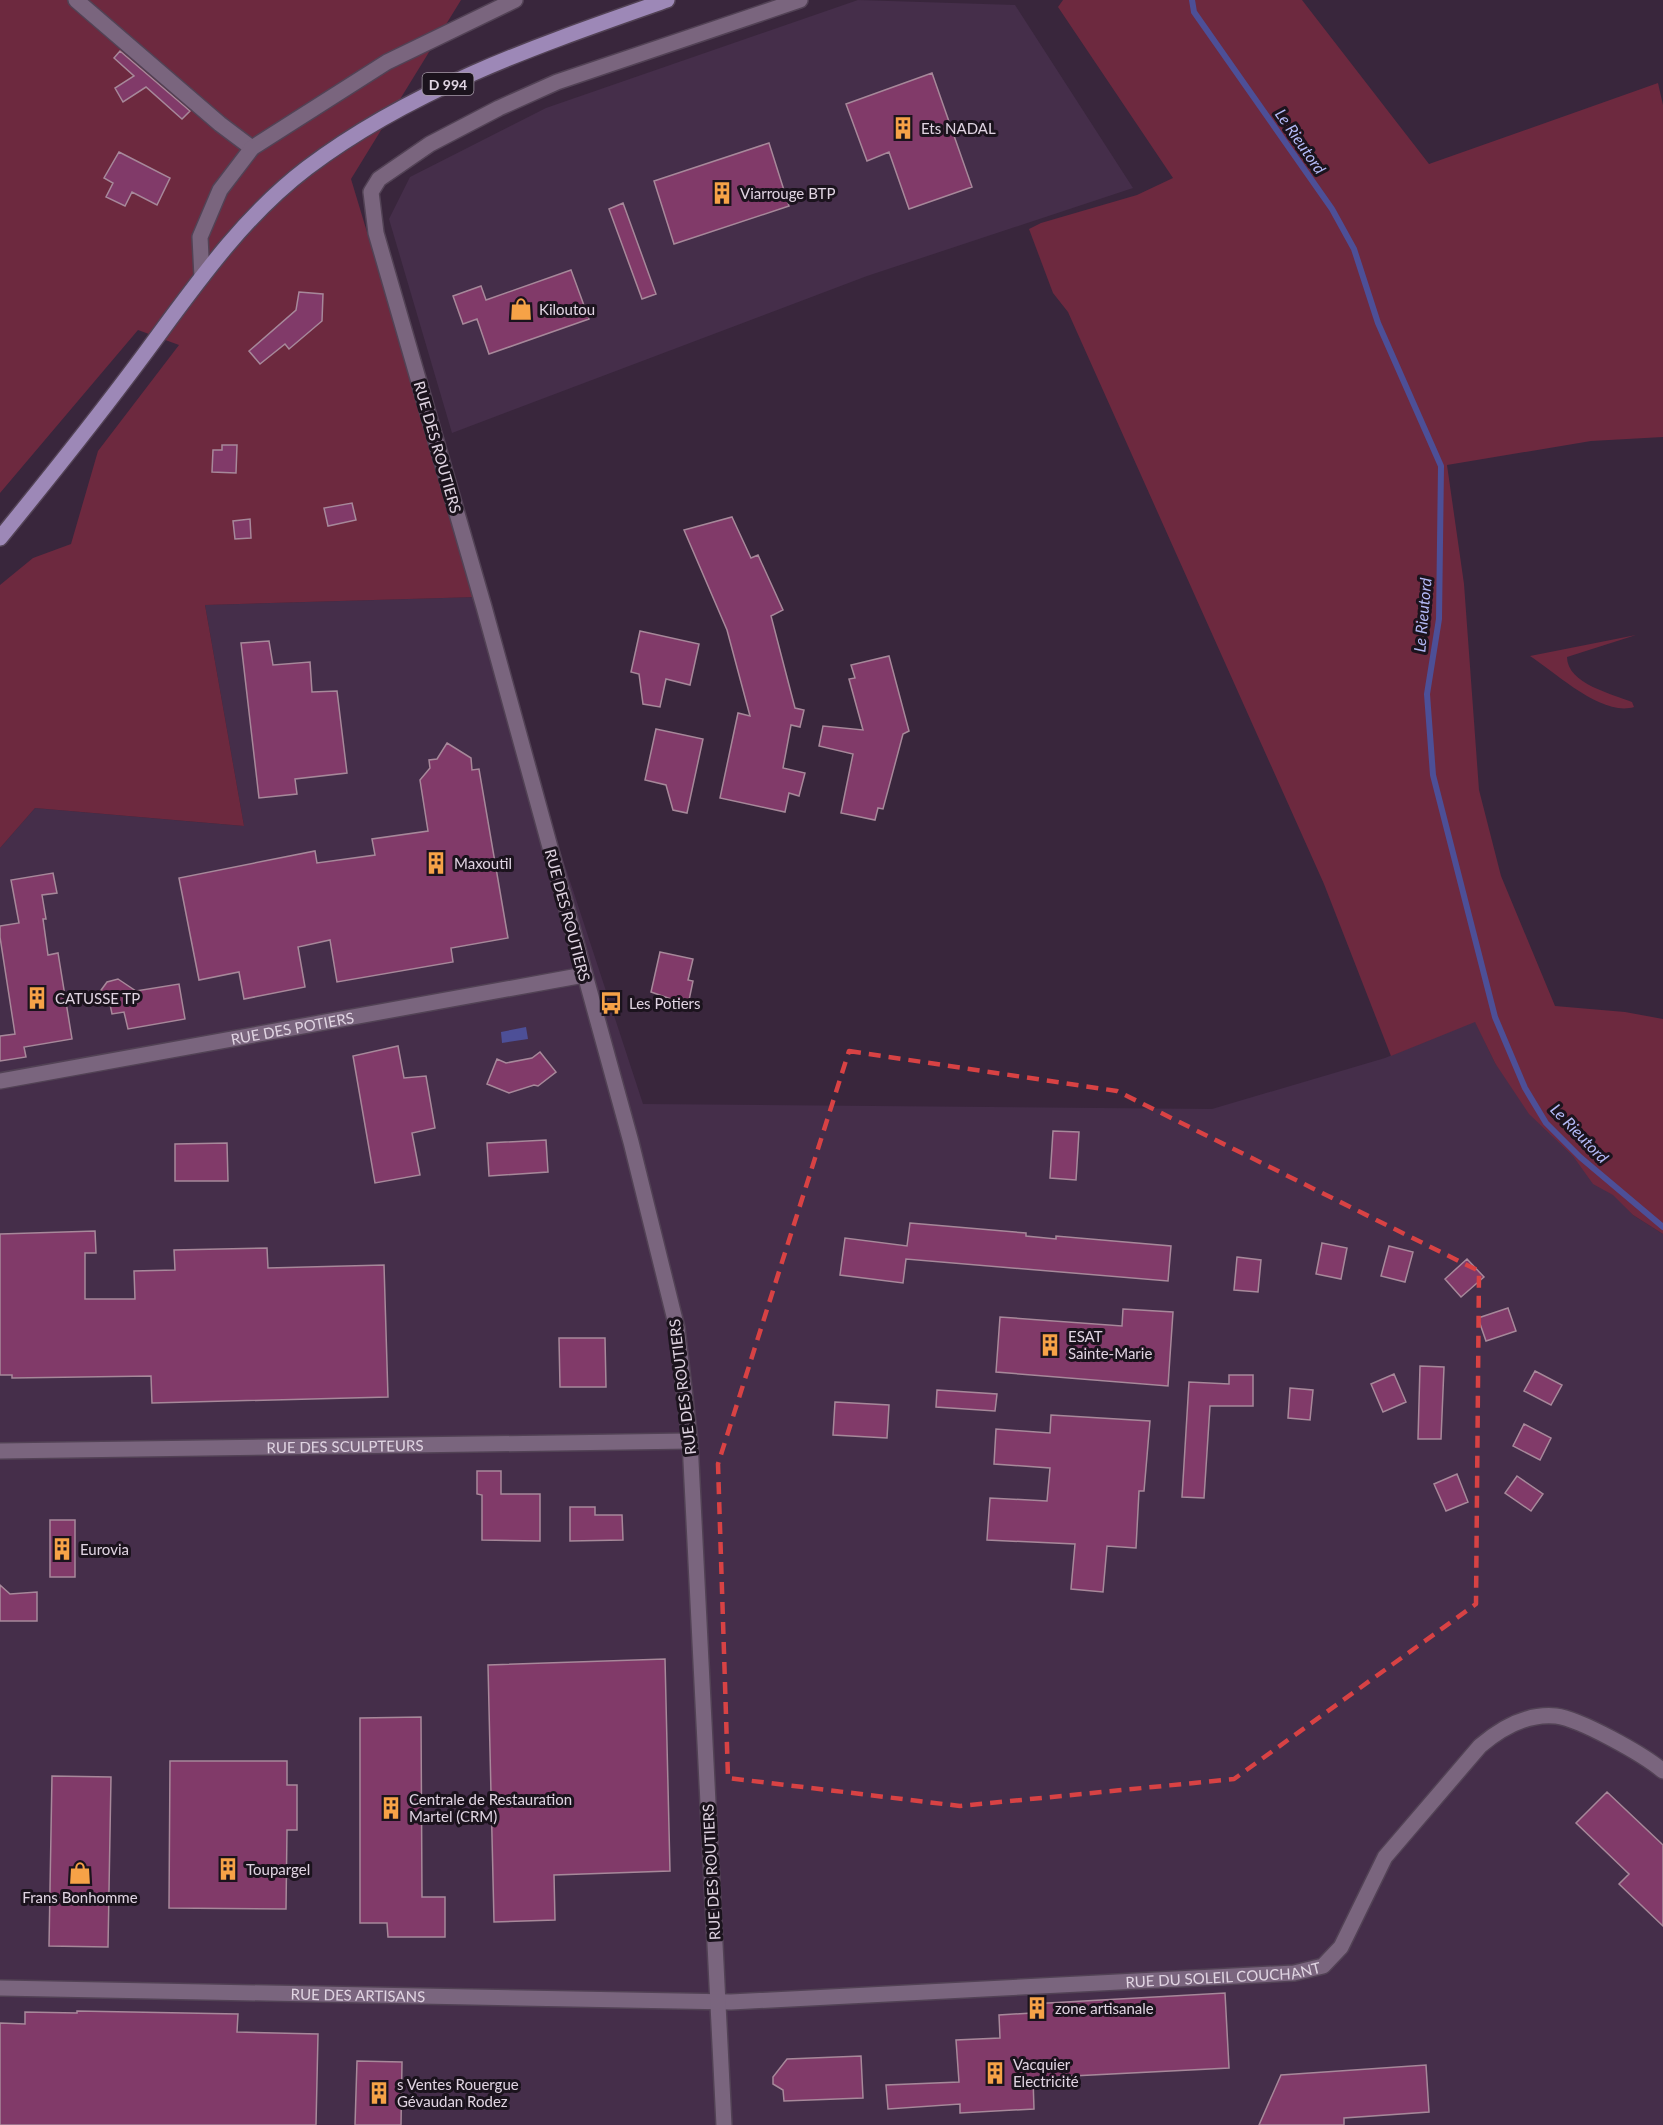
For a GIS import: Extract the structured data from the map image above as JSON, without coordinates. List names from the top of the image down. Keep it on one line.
{"streets":{"main road":["D 994"],"street":["RUE DES ROUTIERS","RUE DES POTIERS","RUE DES SCULPTEURS","RUE DU SOLEIL COUCHANT","RUE DES ARTISANS"]},"crossings":[["RUE DES ROUTIERS","RUE DES POTIERS"],["RUE DES ROUTIERS","RUE DES SCULPTEURS"],["RUE DES ROUTIERS","RUE DU SOLEIL COUCHANT"],["RUE DES ROUTIERS","RUE DES ARTISANS"],["RUE DU SOLEIL COUCHANT","RUE DES ARTISANS"]],"water":["Le Rieutord"],"places":{"building":["Ets NADAL","Viarrouge BTP","Maxoutil","CATUSSE TP","ESAT Sainte-Marie","Eurovia","Centrale de Restauration Martel (CRM)","Toupargel","zone artisanale","Vacquier Electricité","s Ventes Rouergue Gévaudan Rodez"],"shop":["Kiloutou","Frans Bonhomme"],"bus stop":["Les Potiers"]}}
